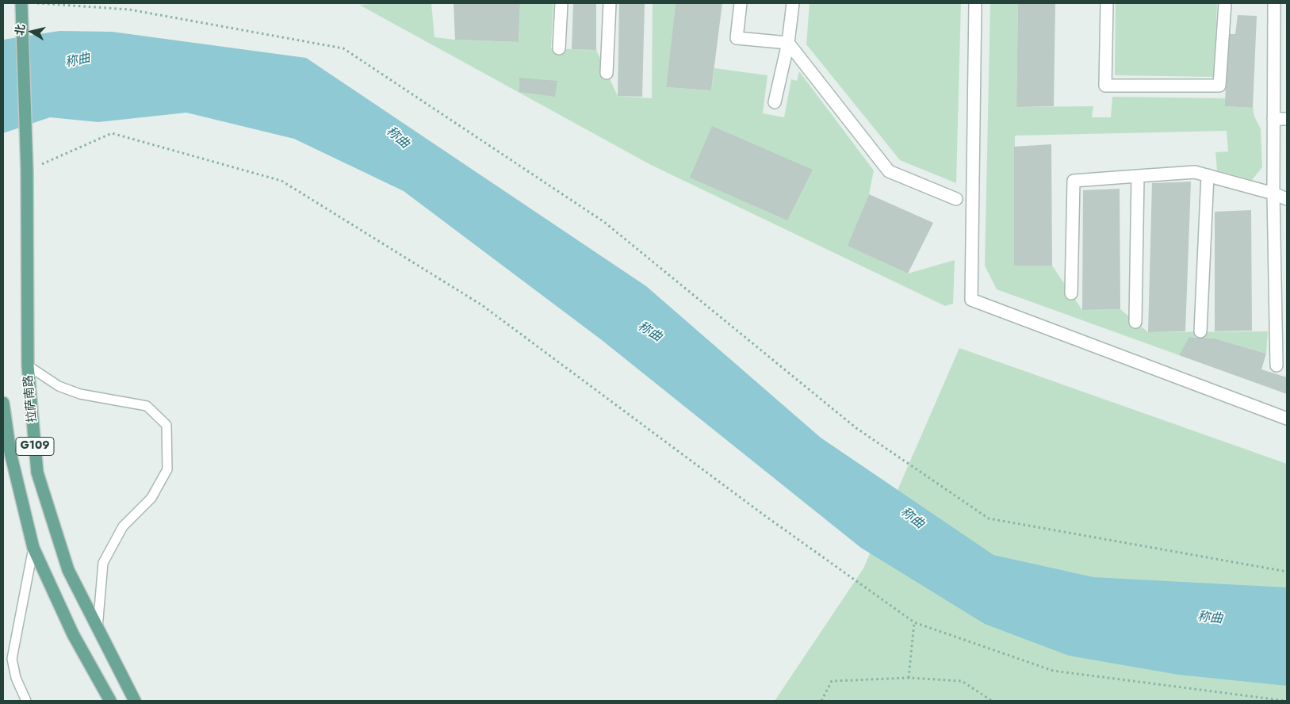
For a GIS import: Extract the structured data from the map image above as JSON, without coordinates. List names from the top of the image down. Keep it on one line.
{"streets":{"main road":["拉萨南路","G109"]},"water":["称曲"],"north":"left"}
